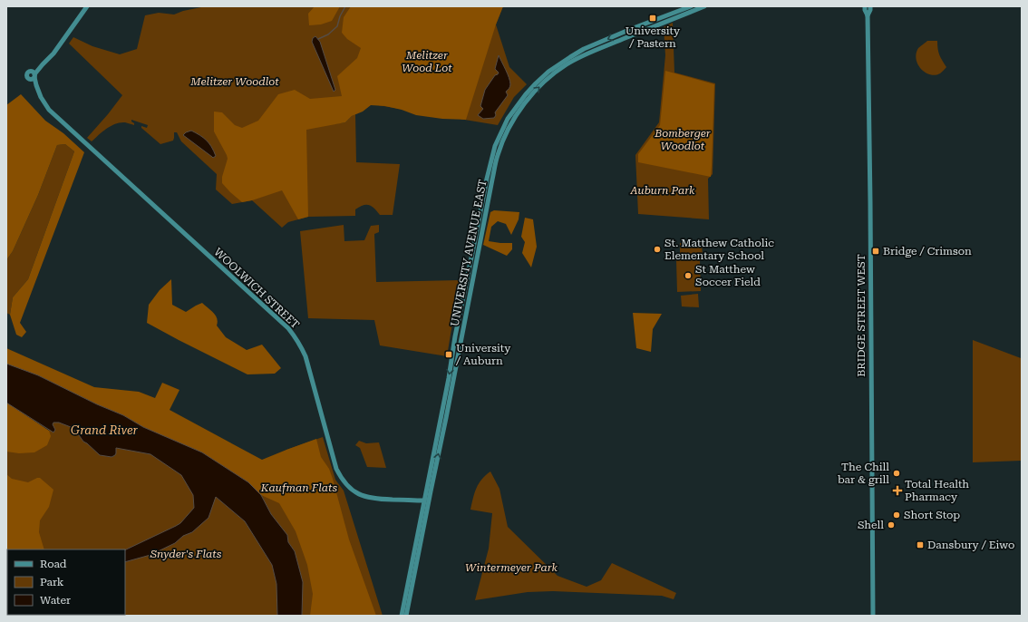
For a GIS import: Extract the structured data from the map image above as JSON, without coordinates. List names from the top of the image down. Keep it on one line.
{"streets":{"main road":["UNIVERSITY AVENUE EAST","WOOLWICH STREET","BRIDGE STREET WEST"]},"crossings":[["UNIVERSITY AVENUE EAST","WOOLWICH STREET"]],"water":["Grand River"],"parks":["Melitzer Wood Lot","Melitzer Woodlot","Bomberger Woodlot","Auburn Park","Kaufman Flats","Snyder's Flats","Wintermeyer Park"],"places":{"transit":["University / Pastern","Bridge / Crimson","University / Auburn","Dansbury / Eiwo"],"other":["St. Matthew Catholic Elementary School","St Matthew Soccer Field","The Chill bar & grill","Short Stop","Shell"],"health":["Total Health Pharmacy"]},"legend":["Road","Park","Water"]}
